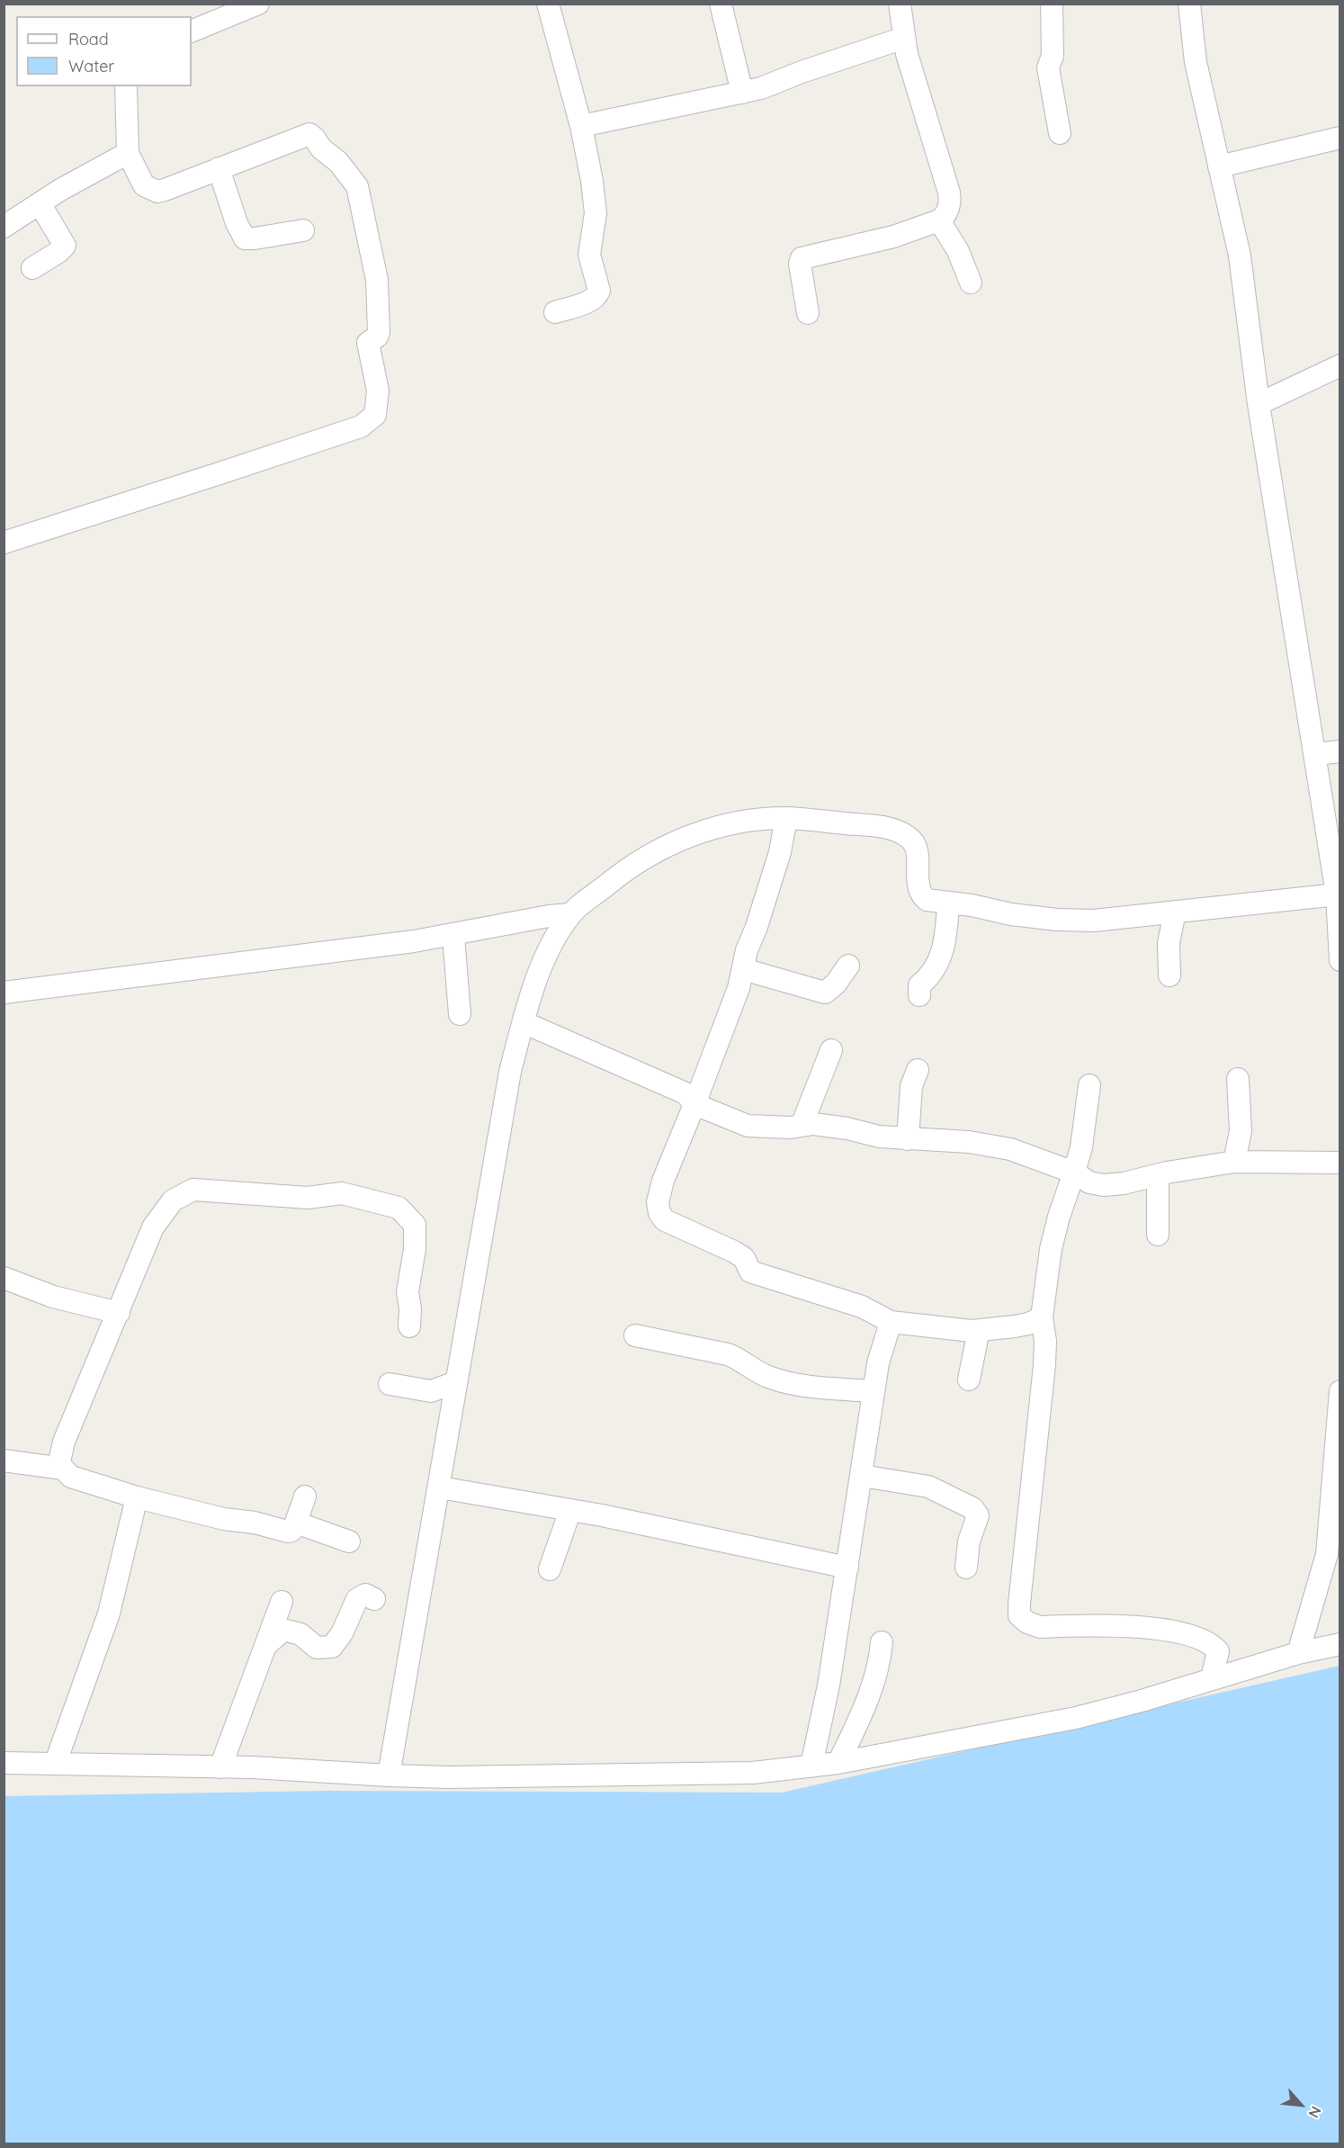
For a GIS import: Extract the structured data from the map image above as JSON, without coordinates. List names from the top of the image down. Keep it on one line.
{"legend":["Road","Water"],"north":"bottom right"}
